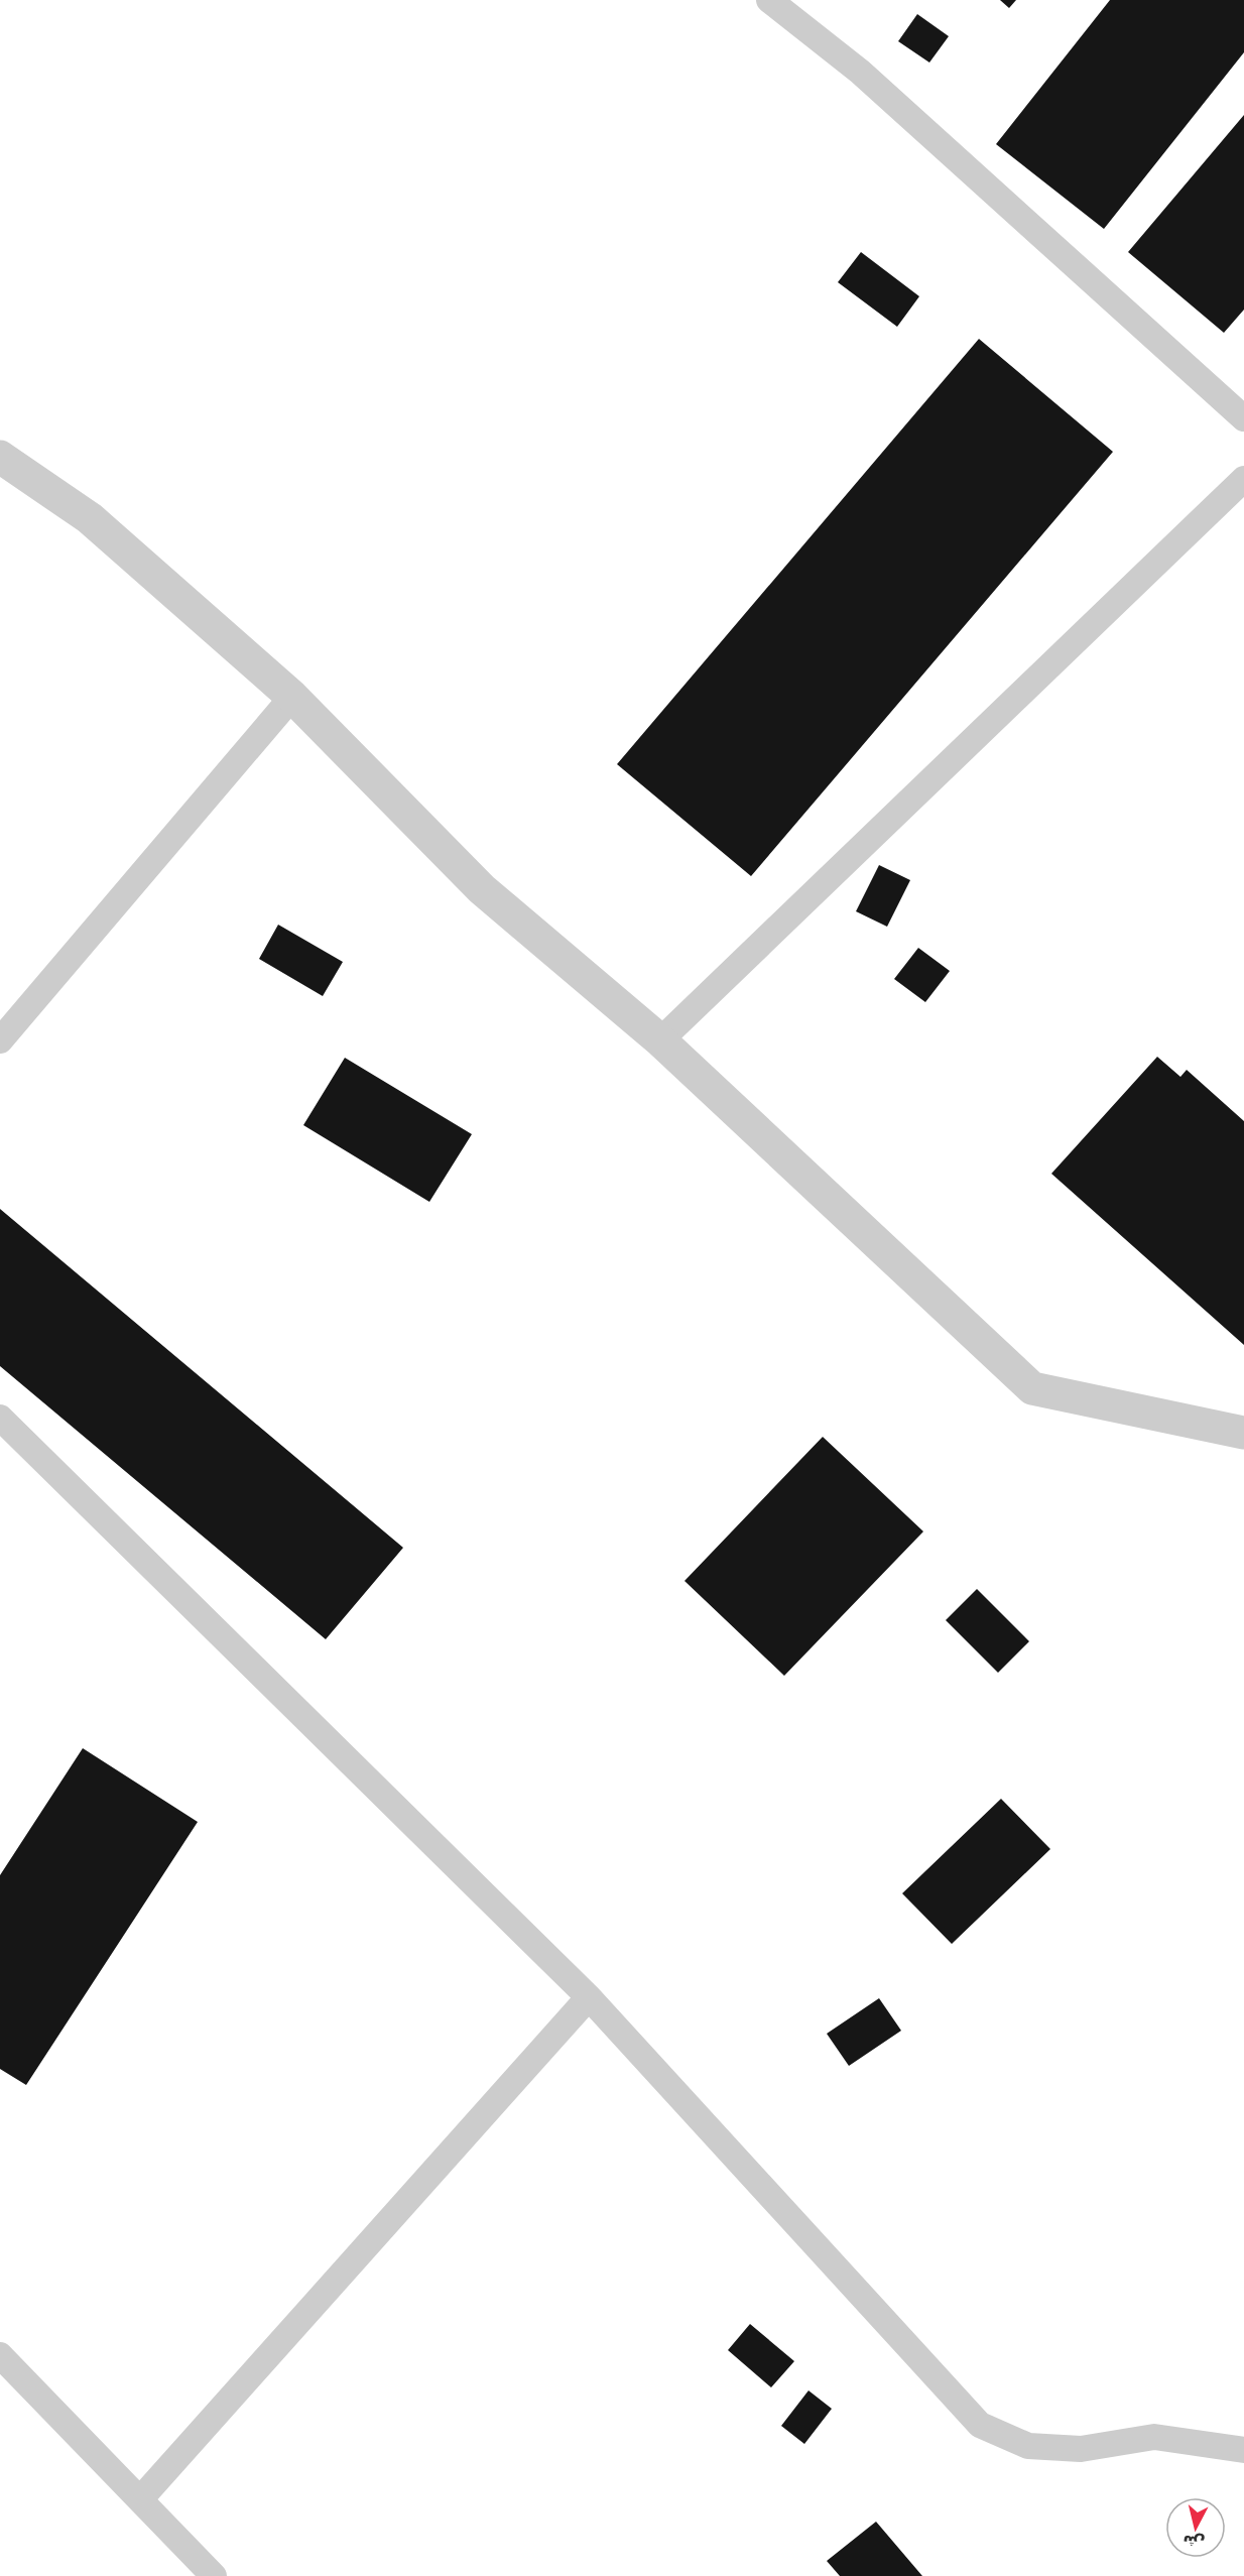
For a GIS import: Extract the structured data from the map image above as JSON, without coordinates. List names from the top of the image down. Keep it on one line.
{"north":"bottom"}
